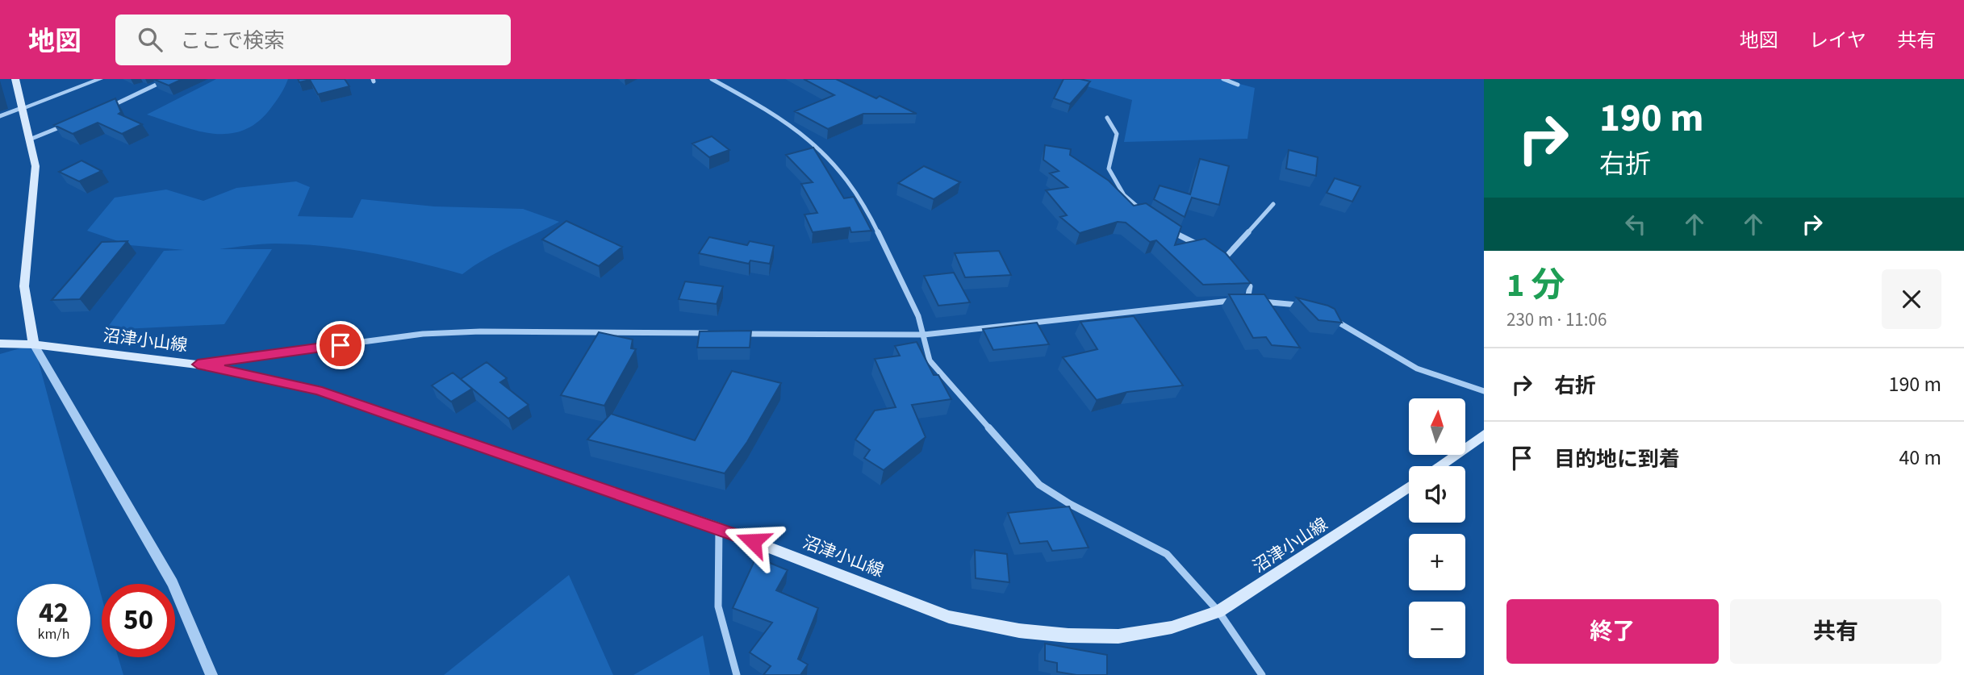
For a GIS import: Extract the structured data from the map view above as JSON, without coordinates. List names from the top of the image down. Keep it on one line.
{"streets":{"main road":["沼津小山線"]},"north":"top","page":{"header":"地図","search":"ここで検索","nav":["地図","レイヤ","共有"],"turn":["190 m","右折"],"heading":["1 分","230 m · 11:06"],"list":[{"name":"右折","value":"190 m"},{"name":"目的地に到着","value":"40 m"}],"map_buttons":["+","−"],"speed":"42 km/h","limit":"50","buttons":["終了","共有"]}}
